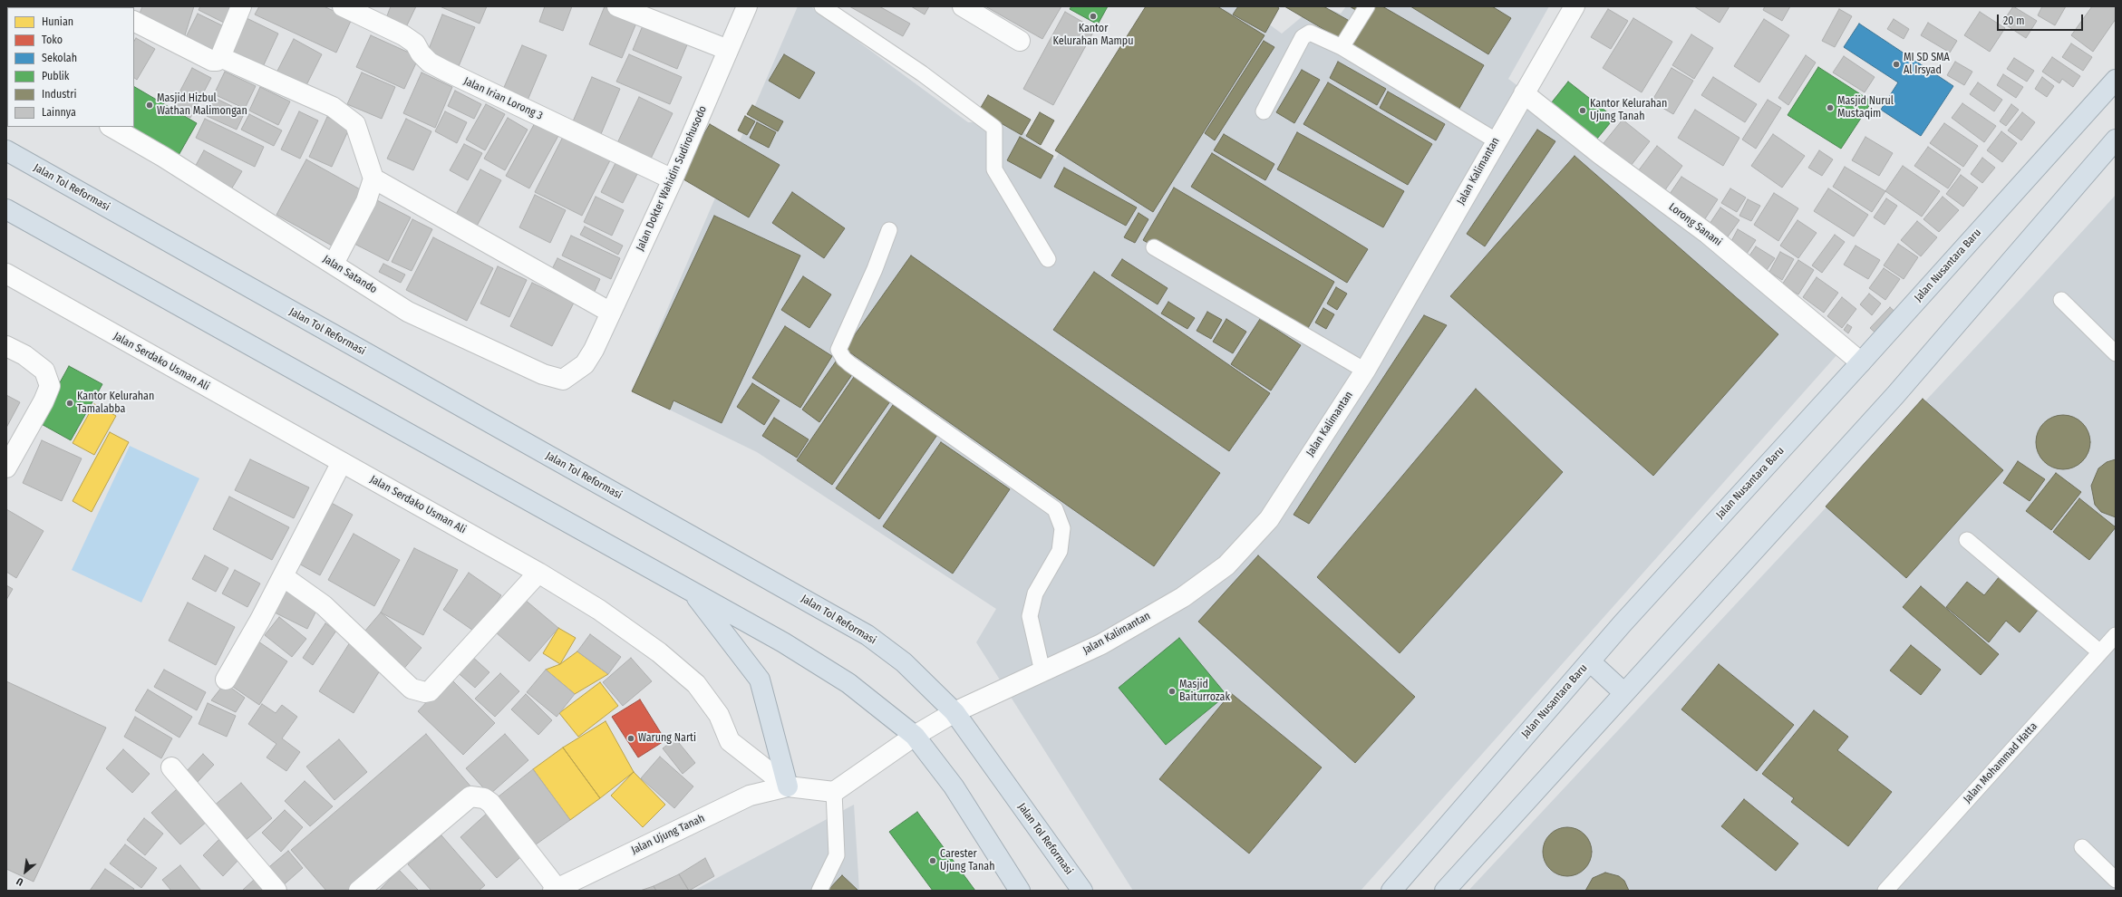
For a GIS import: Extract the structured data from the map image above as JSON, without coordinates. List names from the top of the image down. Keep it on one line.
{"streets":{"highway":["Jalan Tol Reformasi","Jalan Nusantara Baru"],"street":["Jalan Irian Lorong 3","Jalan Kalimantan","Jalan Dokter Wahidin Sudirohusodo","Lorong Sanani","Jalan Satando","Jalan Serdako Usman Ali","Jalan Ujung Tanah"],"lane":["Jalan Mohammad Hatta"]},"crossings":[["Jalan Irian Lorong 3","Jalan Dokter Wahidin Sudirohusodo"],["Jalan Kalimantan","Jalan Tol Reformasi"],["Jalan Kalimantan","Lorong Sanani"],["Jalan Dokter Wahidin Sudirohusodo","Jalan Satando"],["Lorong Sanani","Jalan Nusantara Baru"],["Jalan Serdako Usman Ali","Jalan Ujung Tanah"]],"places":["Kantor Kelurahan Mampu","MI SD SMA Al Irsyad","Masjid Hizbul Wathan Malimongan","Masjid Nurul Mustaqim","Kantor Kelurahan Ujung Tanah","Kantor Kelurahan Tamalabba","Masjid Baiturrozak","Warung Narti","Carester Ujung Tanah"],"legend":["Hunian","Toko","Sekolah","Publik","Industri","Lainnya"],"scale_bar":"20 m","north":"bottom left"}
